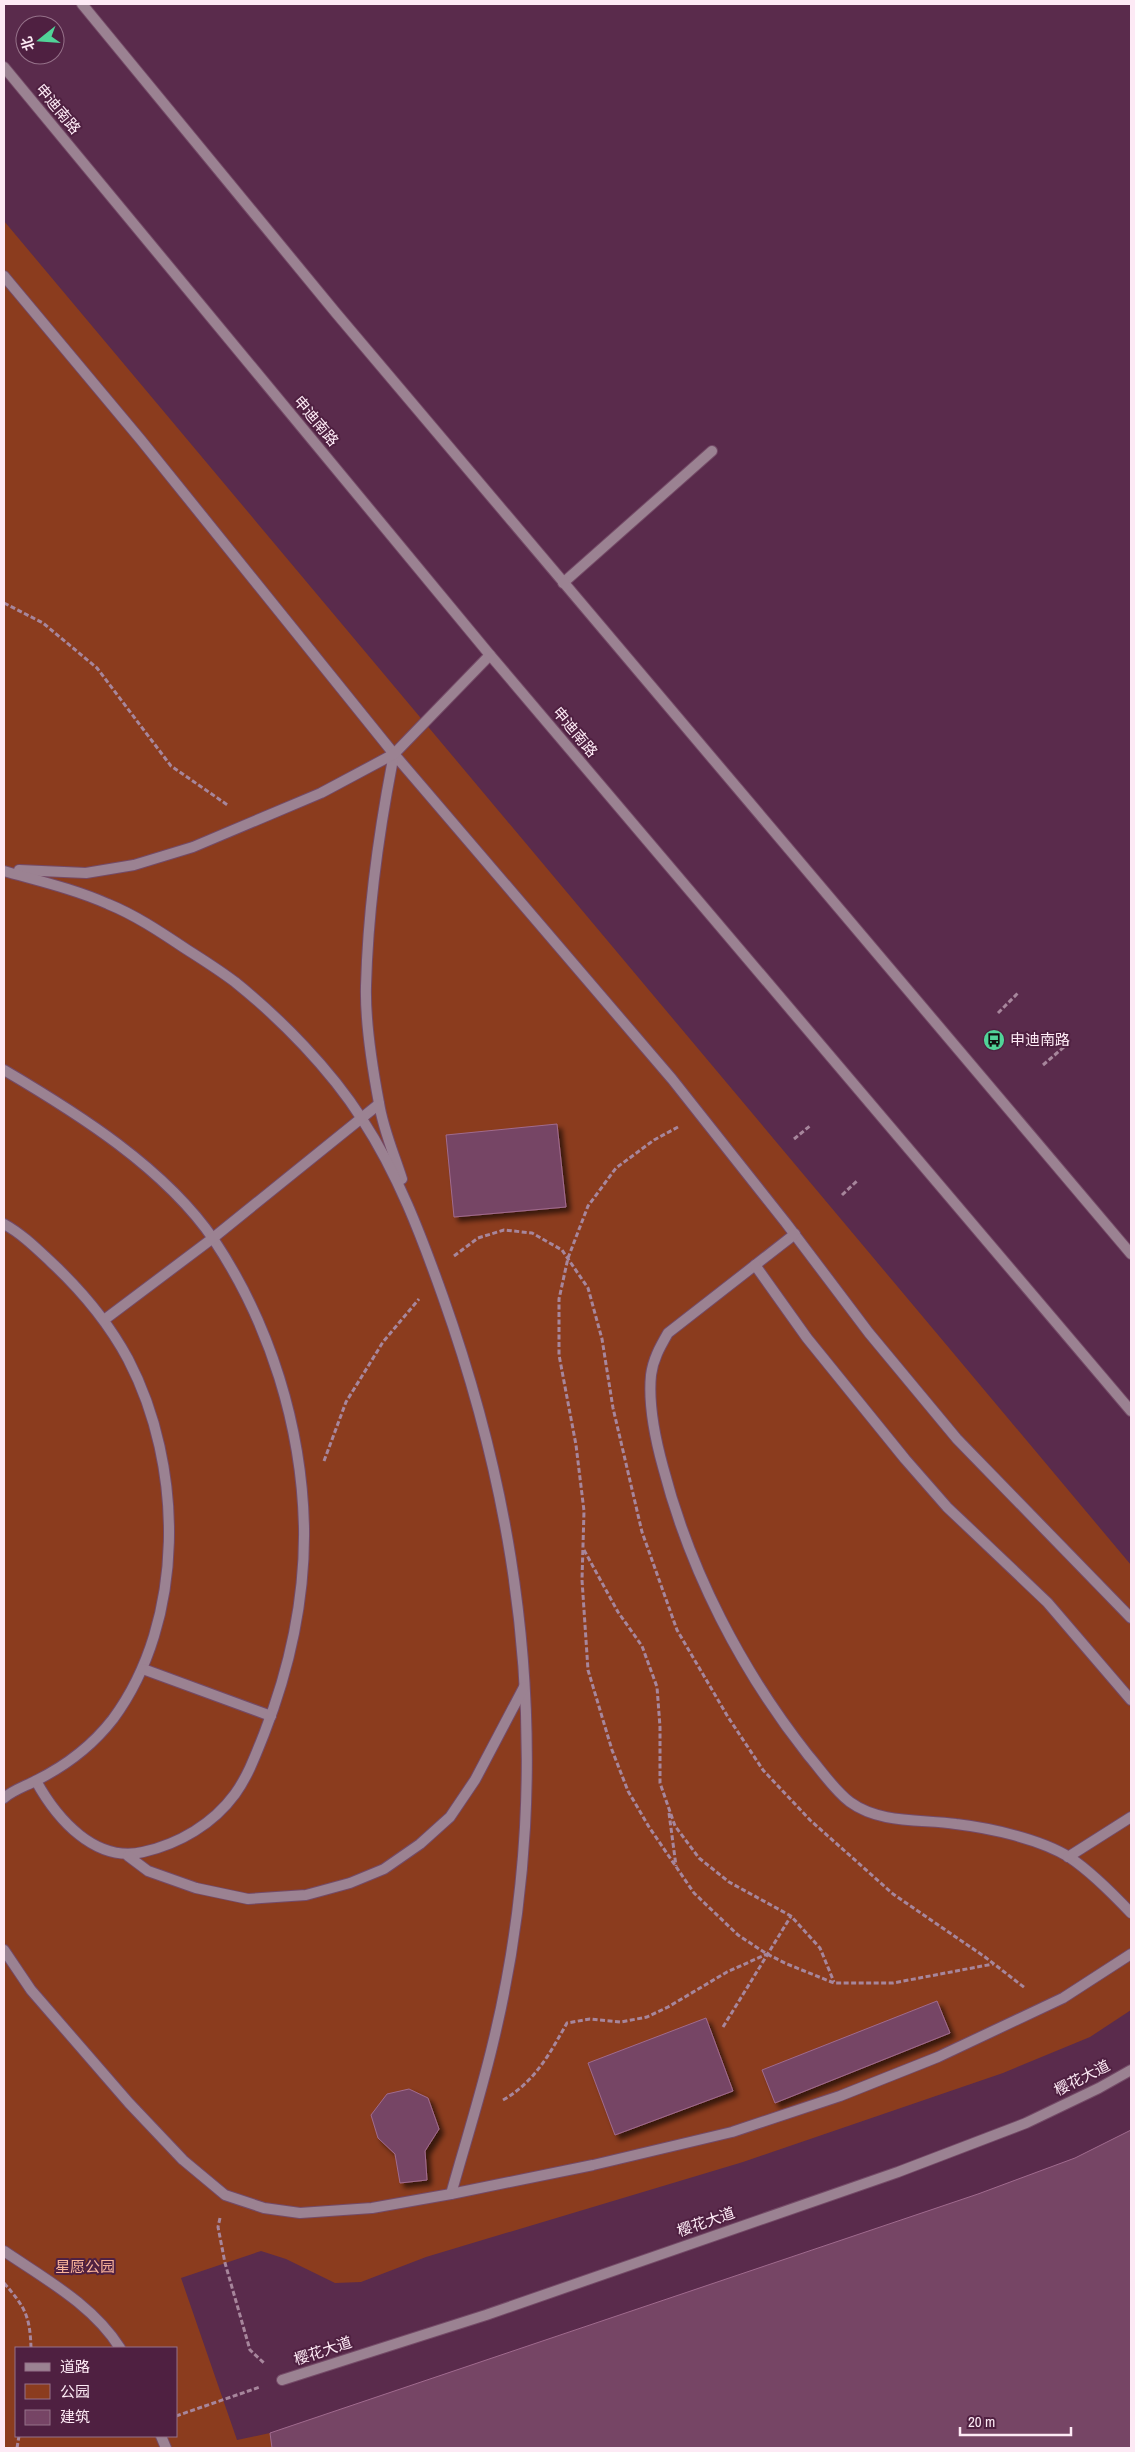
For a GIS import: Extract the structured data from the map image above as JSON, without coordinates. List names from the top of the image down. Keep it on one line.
{"streets":{"street":["申迪南路","樱花大道"]},"parks":["星愿公园"],"places":{"bus stop":["申迪南路"]},"legend":["道路","公园","建筑"],"scale_bar":"20 m","north":"left"}
